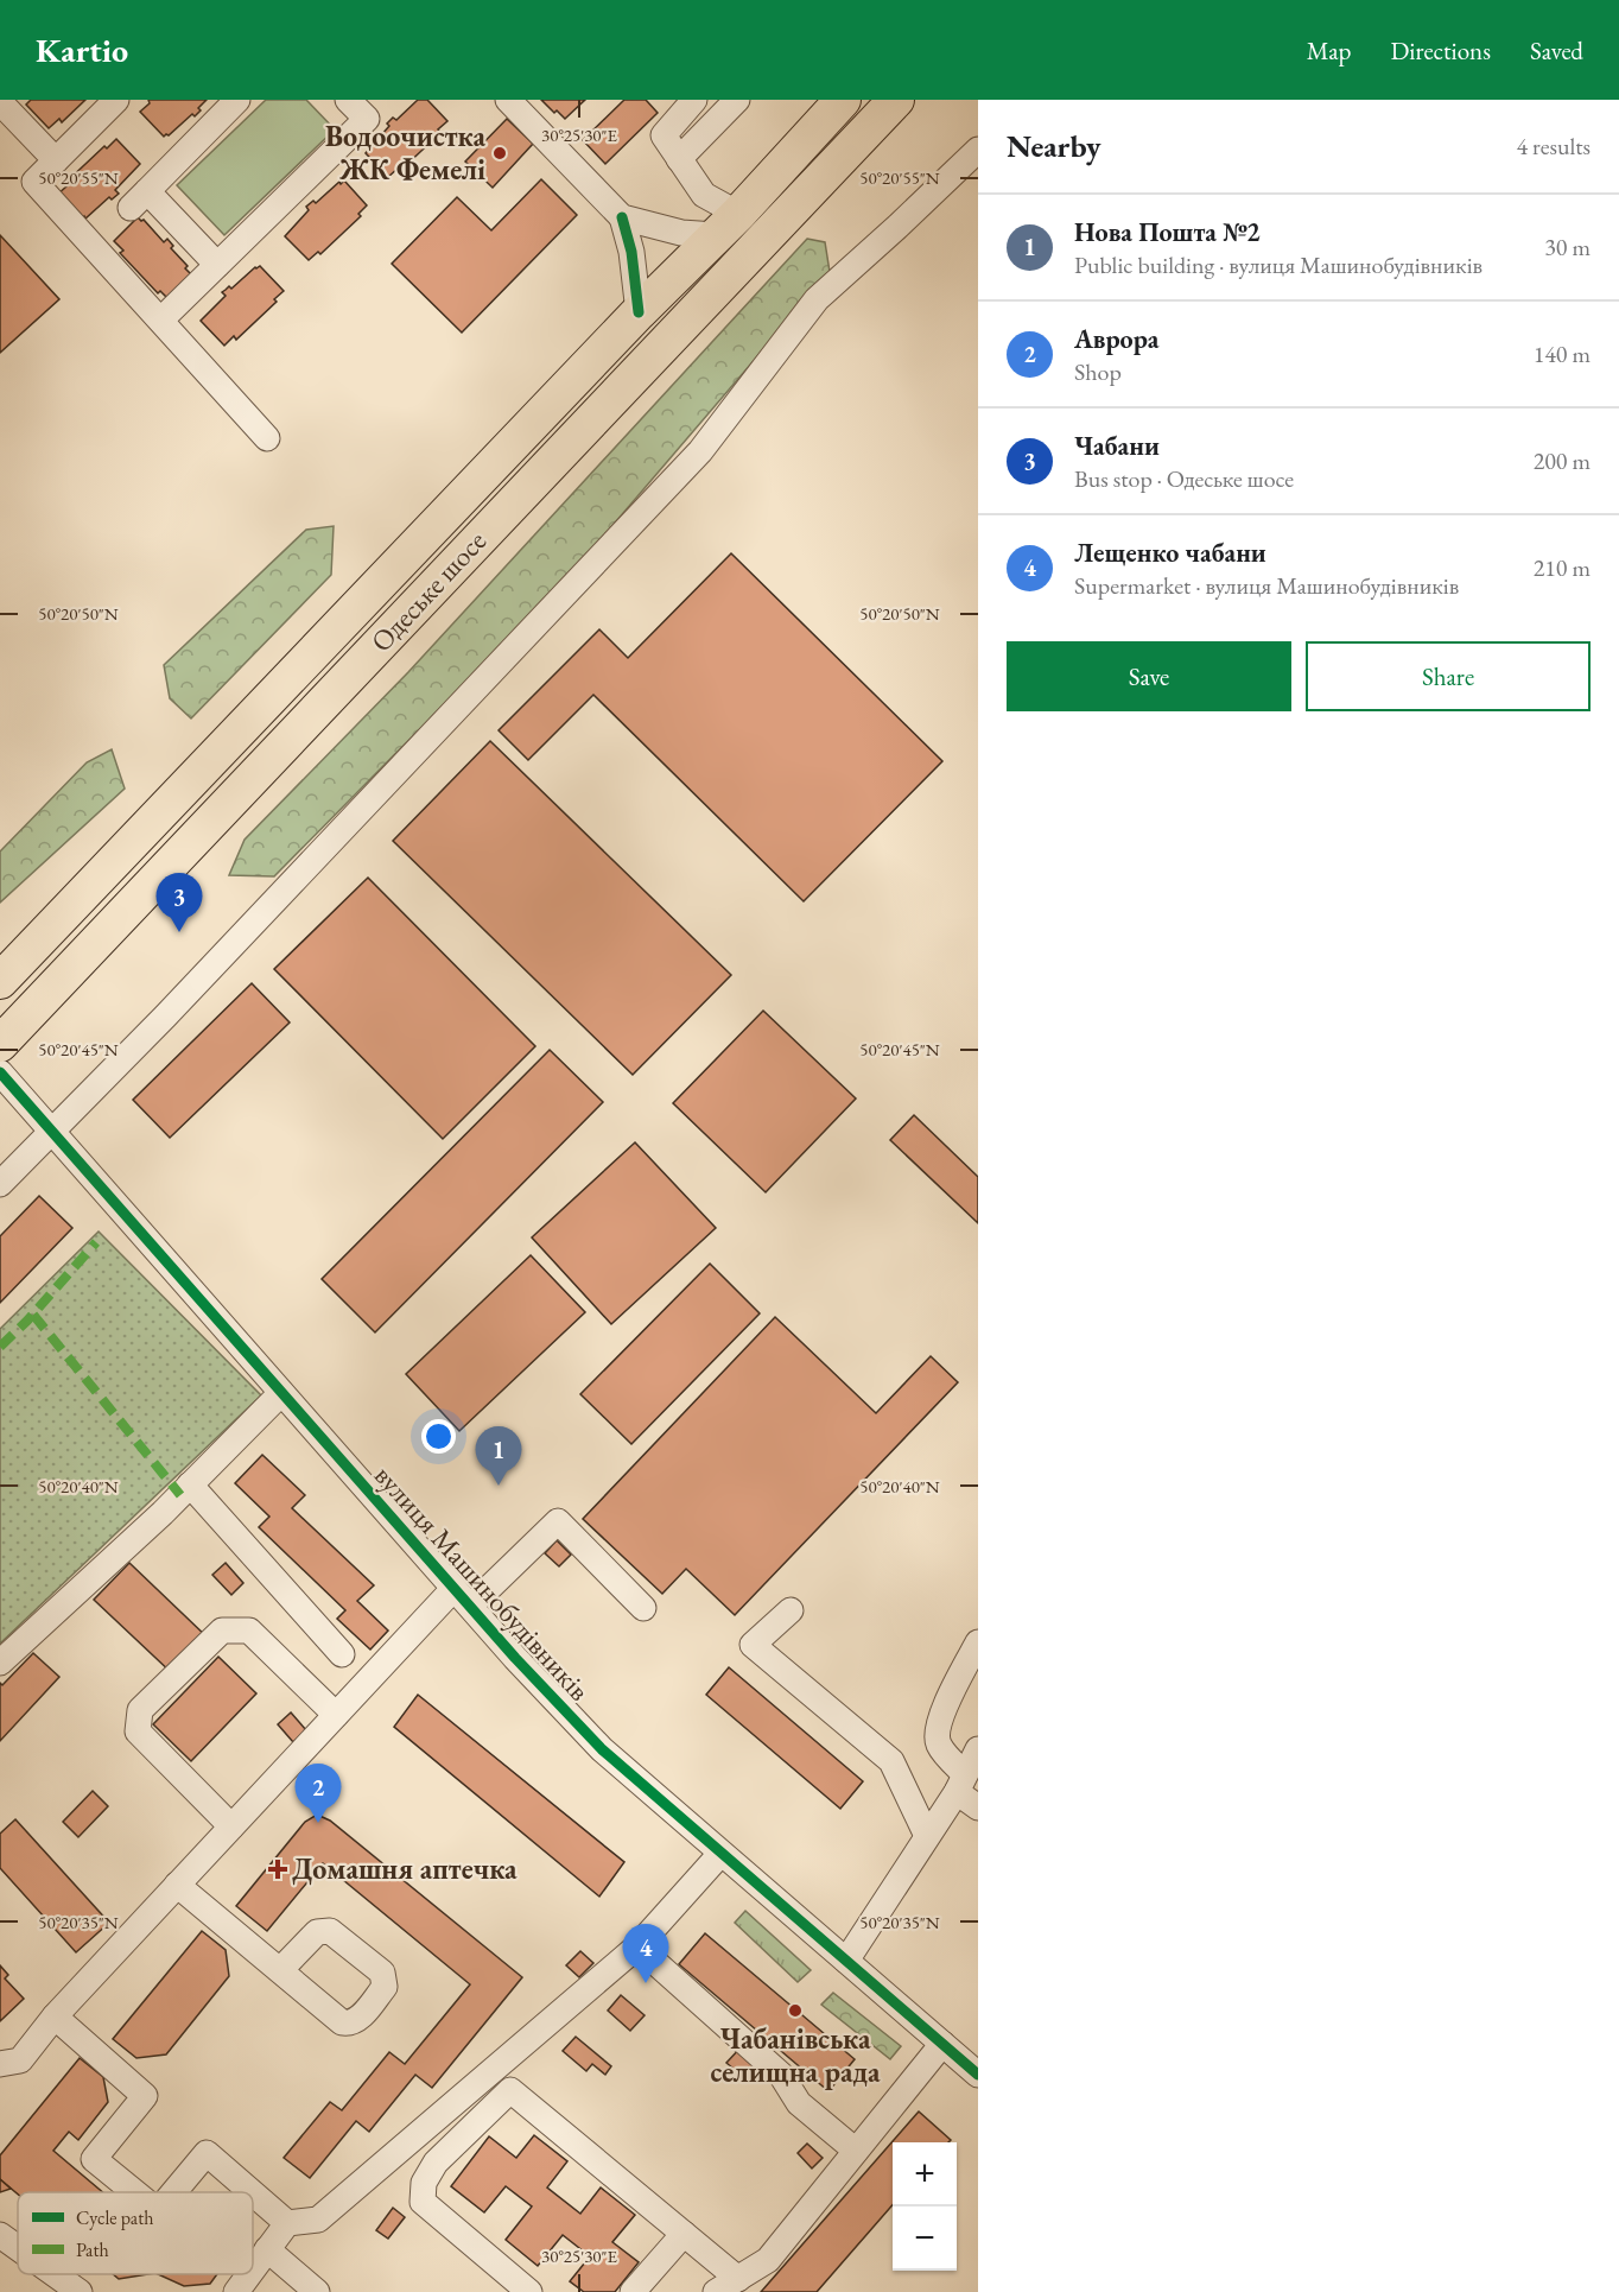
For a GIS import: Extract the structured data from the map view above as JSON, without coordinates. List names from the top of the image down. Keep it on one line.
{"streets":{"highway":["Одеське шосе"],"street":["вулиця Машинобудівників"]},"places":{"other":["Водоочистка ЖК Фемелі","Чабанівська селищна рада"],"health":["Домашня аптечка"]},"legend":["Cycle path","Path"],"page":{"header":"Kartio","nav":["Map","Directions","Saved"],"heading":["Nearby","4 results"],"list":[{"mark":"1","name":"Нова Пошта №2","note":"Public building · вулиця Машинобудівників","value":"30 m"},{"mark":"2","name":"Аврора","note":"Shop","value":"140 m"},{"mark":"3","name":"Чабани","note":"Bus stop · Одеське шосе","value":"200 m"},{"mark":"4","name":"Лещенко чабани","note":"Supermarket · вулиця Машинобудівників","value":"210 m"}],"buttons":["Save","Share"],"pins":["3","1","2","4"],"map_buttons":["+","−"]},"coordinates":["30°25'30\"E","50°20'55\"N","50°20'50\"N","50°20'45\"N","50°20'40\"N","50°20'35\"N"]}
